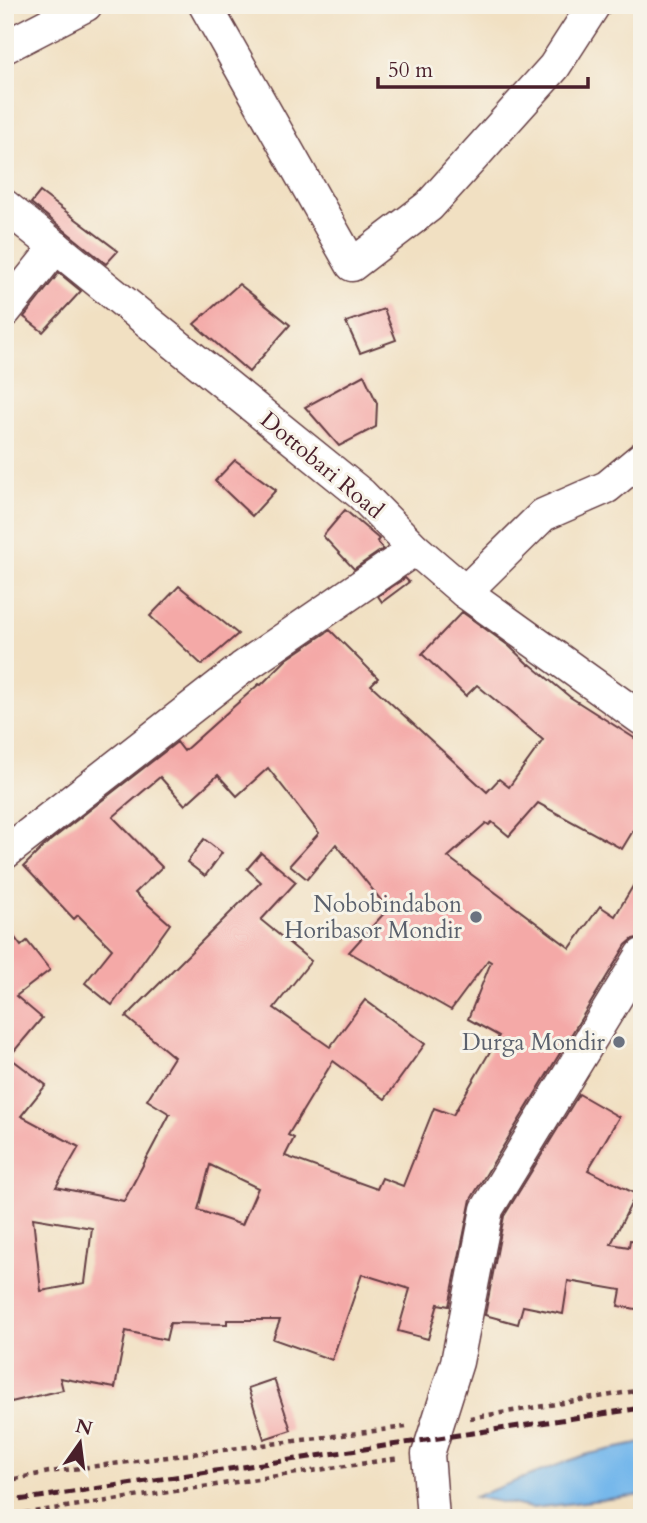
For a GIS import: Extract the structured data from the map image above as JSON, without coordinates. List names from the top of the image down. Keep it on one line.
{"streets":{"street":["Dottobari Road"]},"places":["Nobobindabon Horibasor Mondir","Durga Mondir"],"scale_bar":"50 m","north":"top"}
